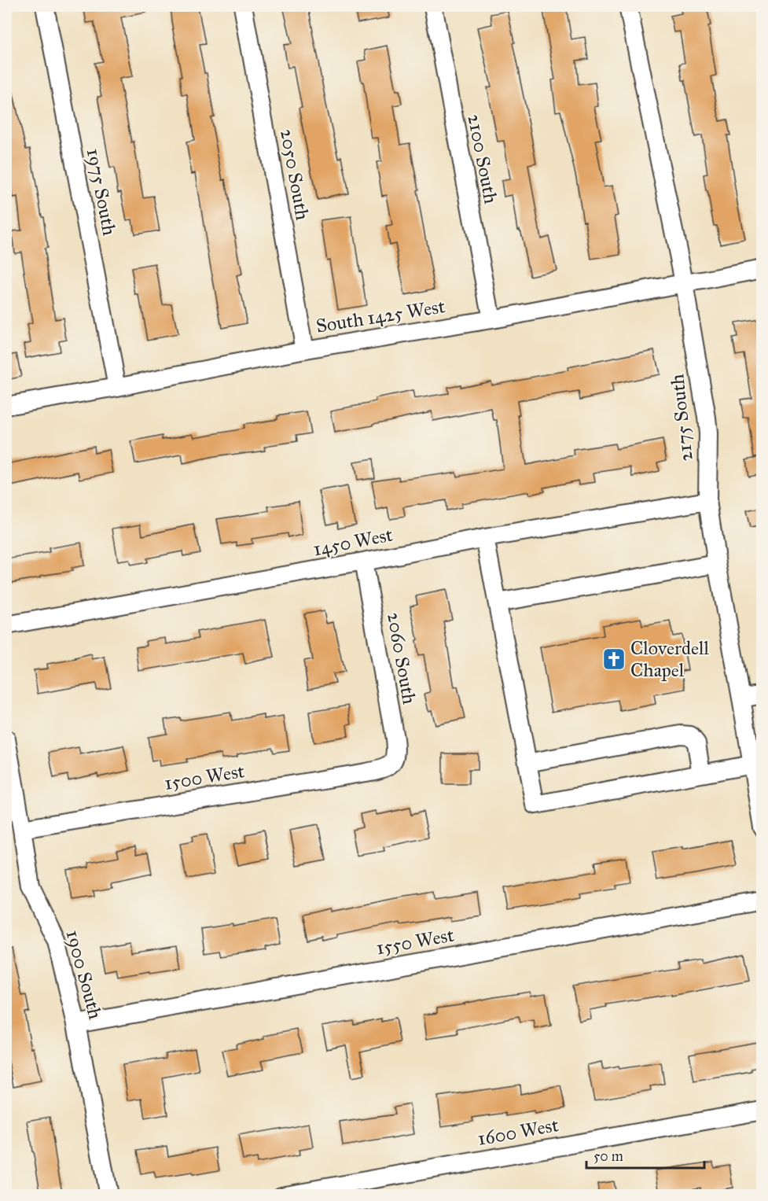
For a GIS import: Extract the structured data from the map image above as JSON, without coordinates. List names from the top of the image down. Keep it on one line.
{"streets":{"street":["2100 South","2050 South","1975 South","South 1425 West","2175 South","1450 West","2060 South","1500 West","1550 West","1900 South","1600 West"]},"crossings":[["2100 South","South 1425 West"],["2050 South","South 1425 West"],["1975 South","South 1425 West"],["South 1425 West","2175 South"],["2175 South","1450 West"],["1450 West","2060 South"],["2060 South","1500 West"],["1500 West","1900 South"],["1550 West","1900 South"]],"places":{"church":["Cloverdell Chapel"]},"scale_bar":"50 m"}
